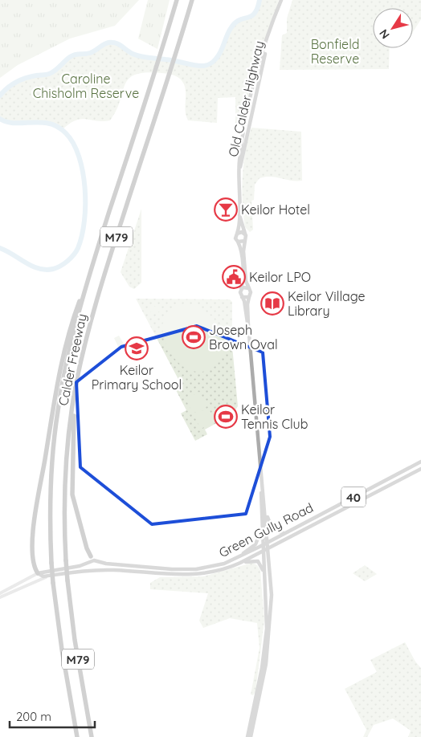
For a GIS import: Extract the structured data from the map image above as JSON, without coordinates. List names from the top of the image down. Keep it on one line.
{"streets":{"highway":["M79","Calder Freeway"],"main road":["Old Calder Highway","40","Green Gully Road"]},"parks":["Bonfield Reserve","Caroline Chisholm Reserve"],"places":{"bar":["Keilor Hotel"],"public building":["Keilor LPO"],"library":["Keilor Village Library"],"sports":["Joseph Brown Oval","Keilor Tennis Club"],"school or university":["Keilor Primary School"]},"scale_bar":"200 m","north":"bottom left"}
